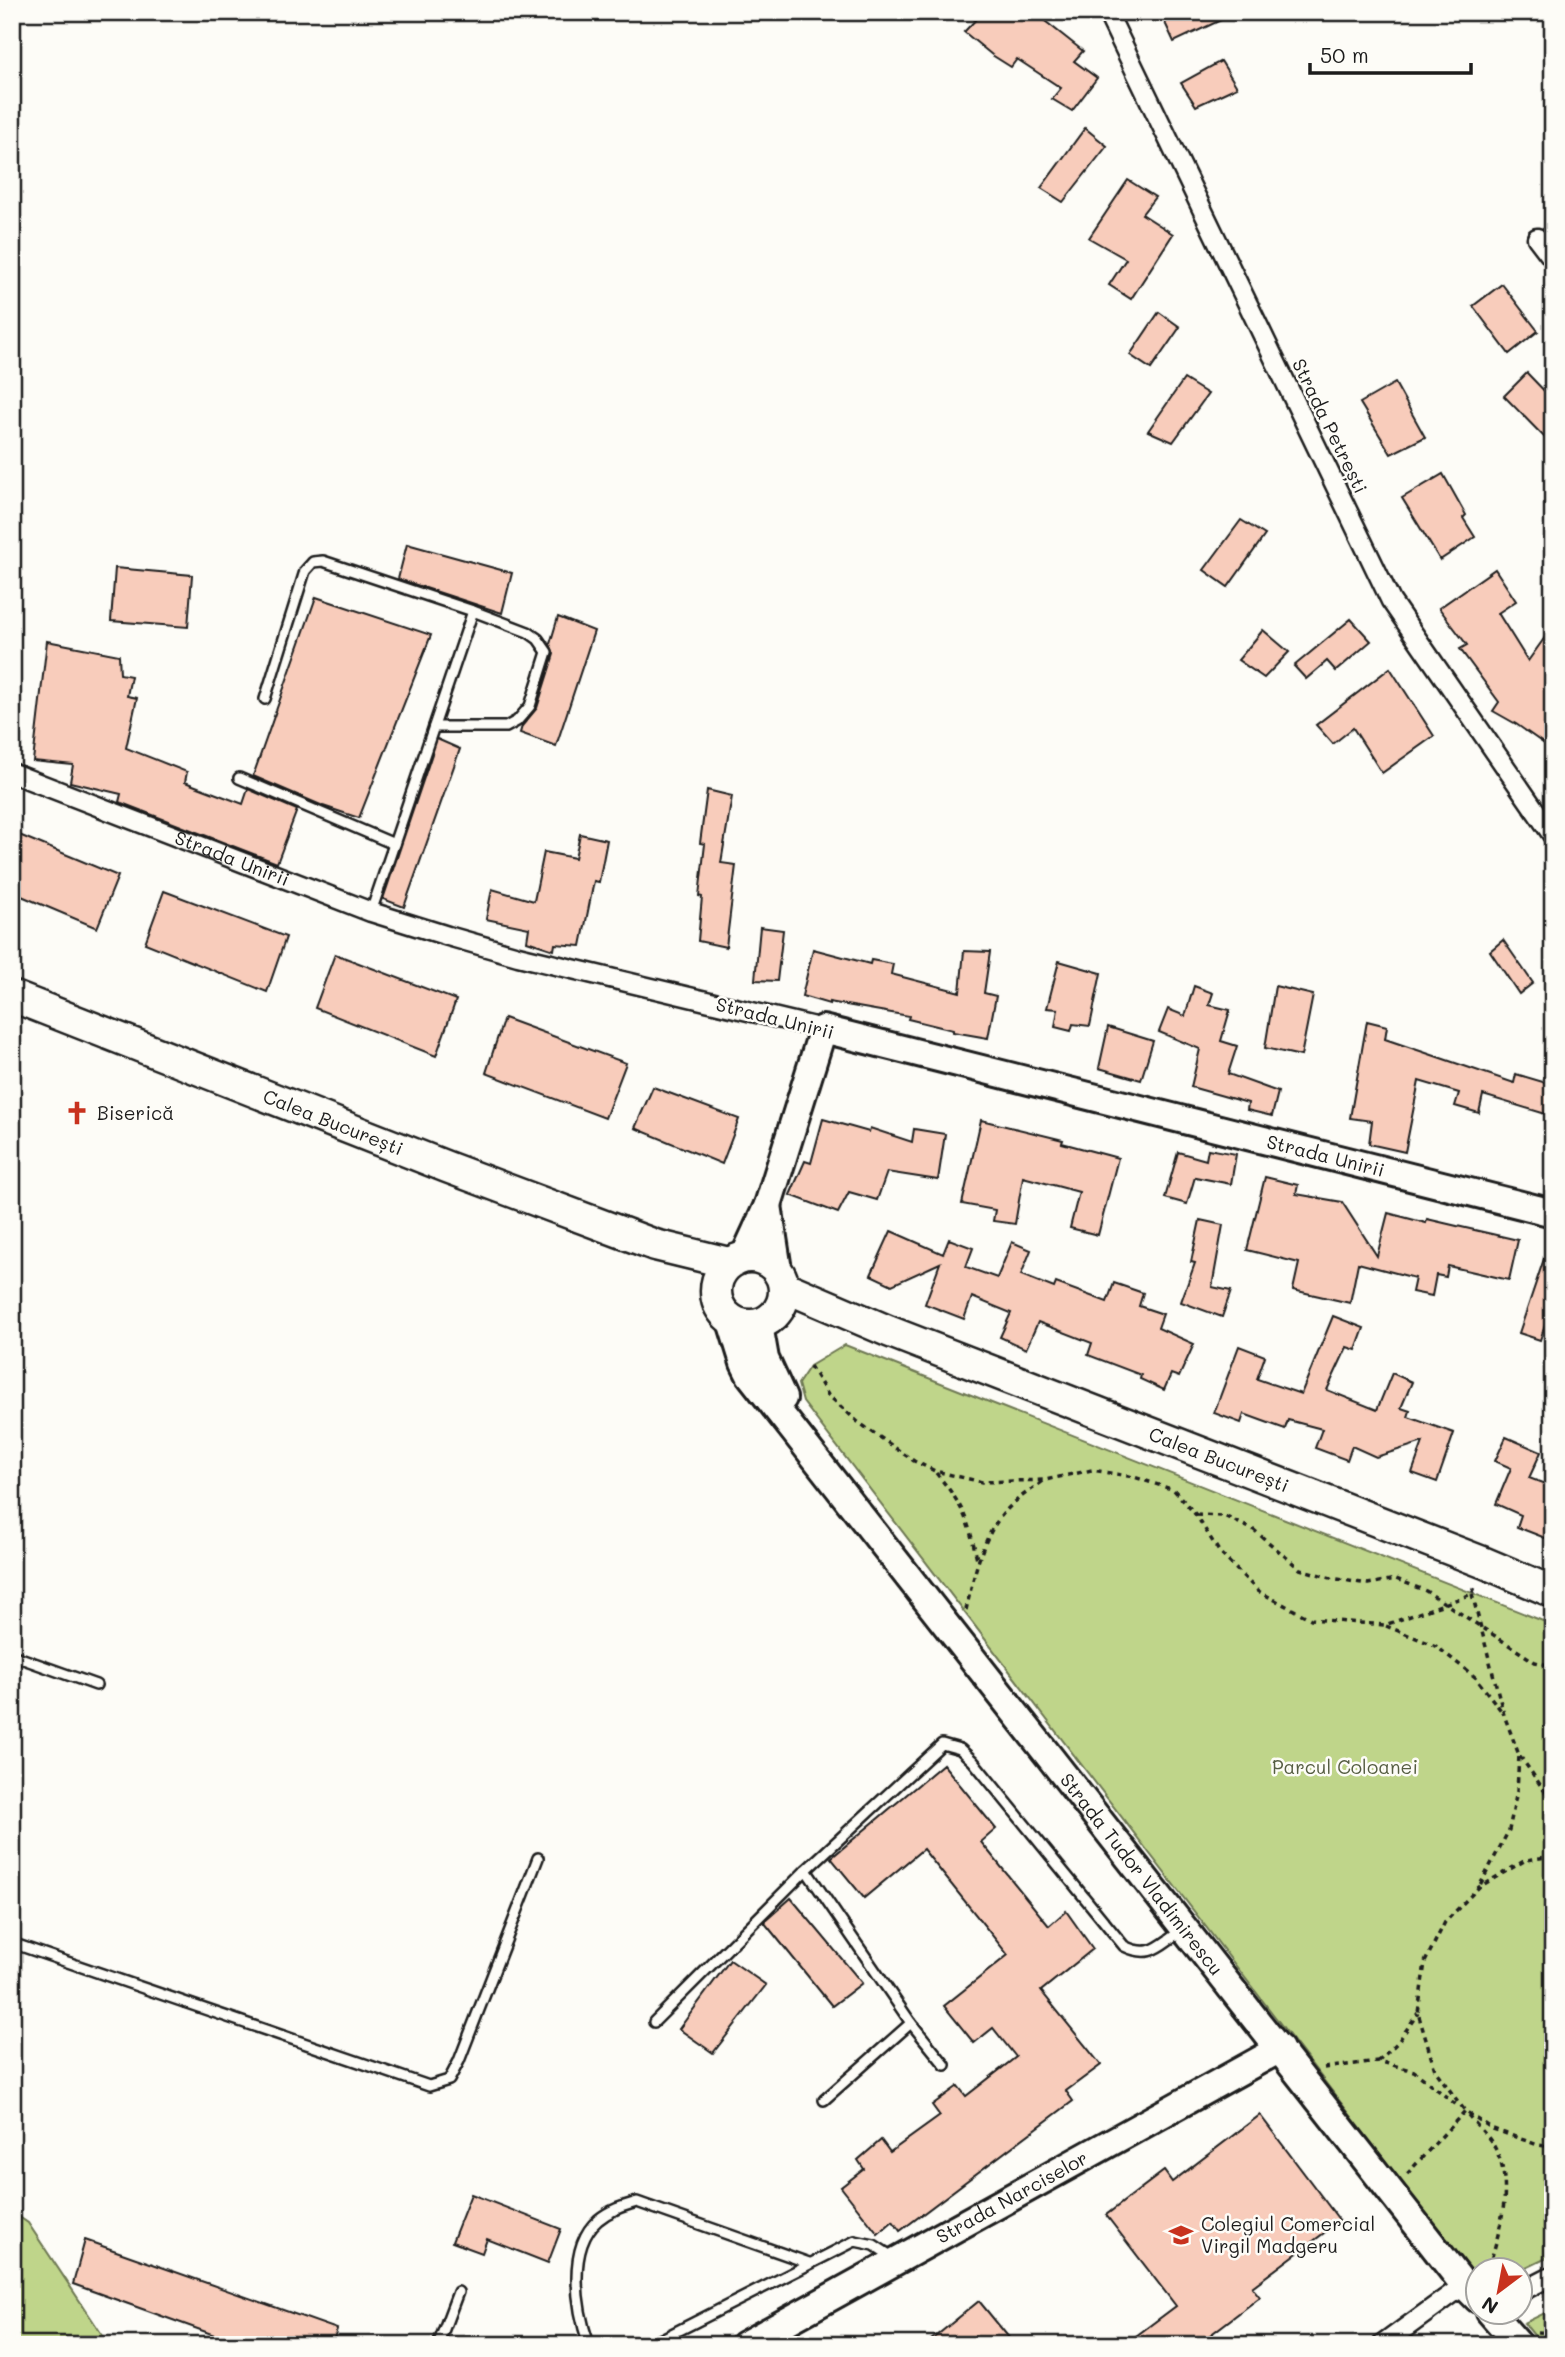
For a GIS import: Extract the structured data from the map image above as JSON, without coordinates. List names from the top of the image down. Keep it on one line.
{"streets":{"main road":["Strada Unirii","Calea București","Strada Tudor Vladimirescu","Strada Narciselor"],"street":["Strada Petrești"]},"crossings":[["Calea București","Strada Tudor Vladimirescu"],["Strada Tudor Vladimirescu","Strada Narciselor"]],"parks":["Parcul Coloanei"],"places":{"church":["Biserică"],"school or university":["Colegiul Comercial Virgil Madgeru"]},"scale_bar":"50 m","north":"bottom left"}
